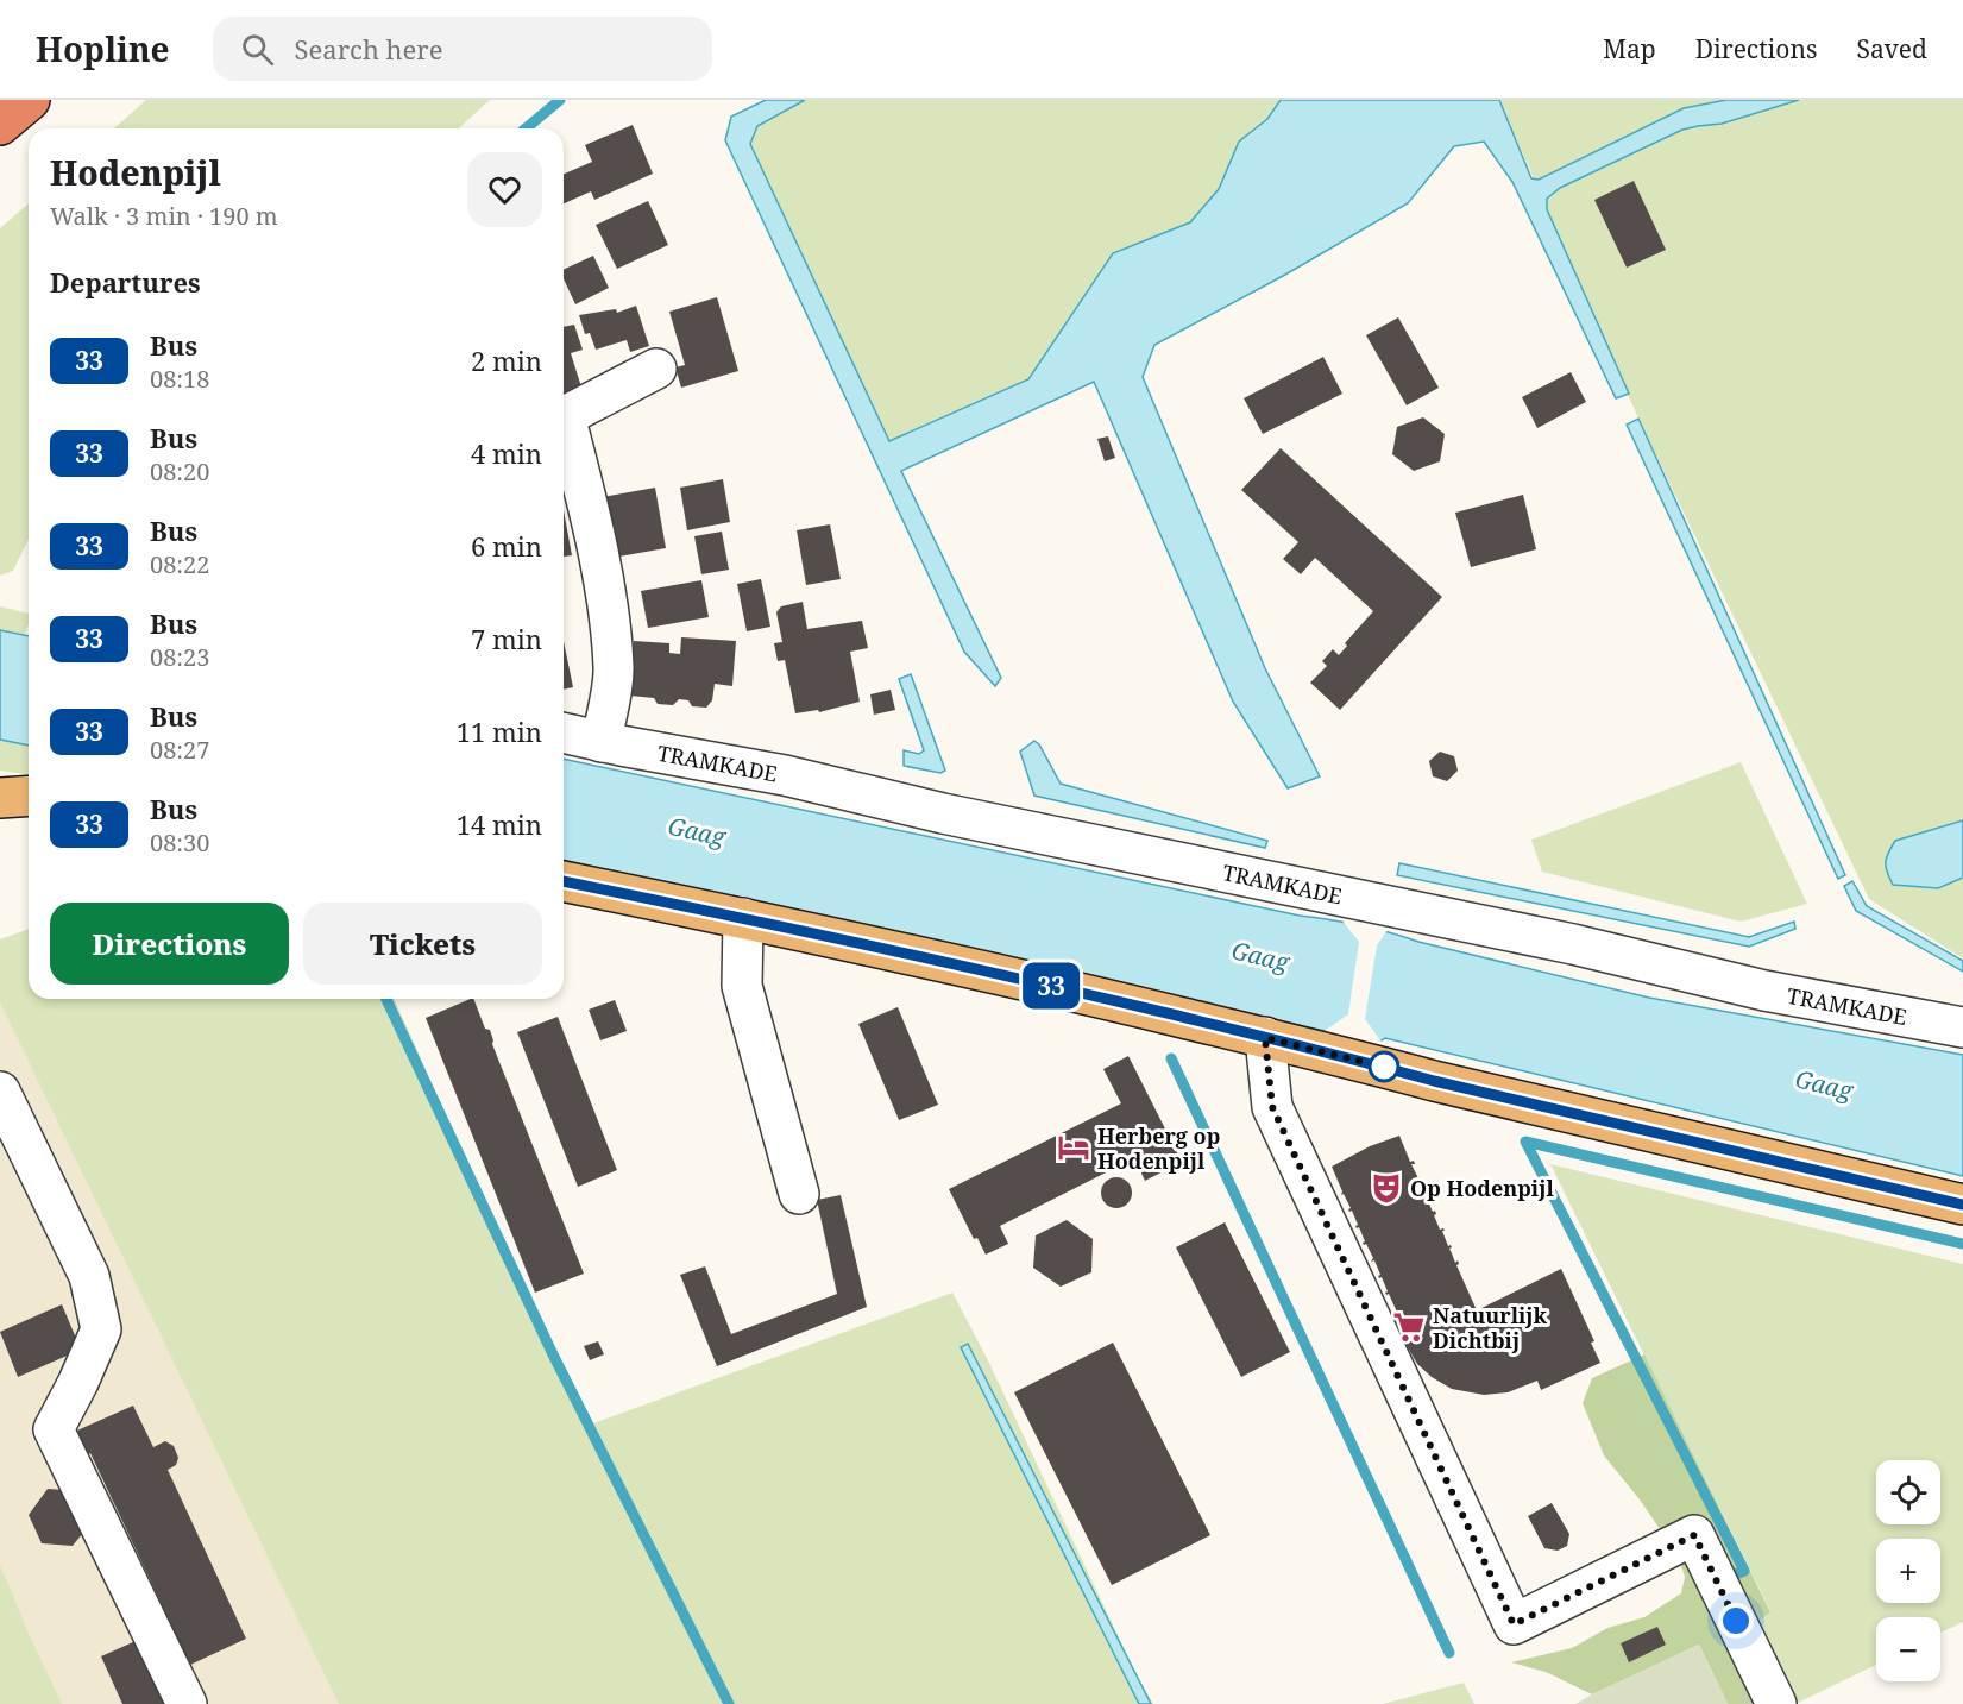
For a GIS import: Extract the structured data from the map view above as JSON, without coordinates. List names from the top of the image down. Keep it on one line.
{"streets":{"street":["TRAMKADE"]},"water":["Gaag"],"places":{"hotel":["Herberg op Hodenpijl"],"theatre":["Op Hodenpijl"],"supermarket":["Natuurlijk Dichtbij"]},"lines":["bus line 33"],"page":{"header":"Hopline","search":"Search here","nav":["Map","Directions","Saved"],"on_map":"33","heading":[["Hodenpijl","Walk · 3 min · 190 m"],"Departures"],"list":[{"mark":"33","name":"Bus","note":"08:18","value":"2 min"},{"mark":"33","name":"Bus","note":"08:20","value":"4 min"},{"mark":"33","name":"Bus","note":"08:22","value":"6 min"},{"mark":"33","name":"Bus","note":"08:23","value":"7 min"},{"mark":"33","name":"Bus","note":"08:27","value":"11 min"},{"mark":"33","name":"Bus","note":"08:30","value":"14 min"}],"buttons":["Directions","Tickets"],"map_buttons":["+","−"]}}
